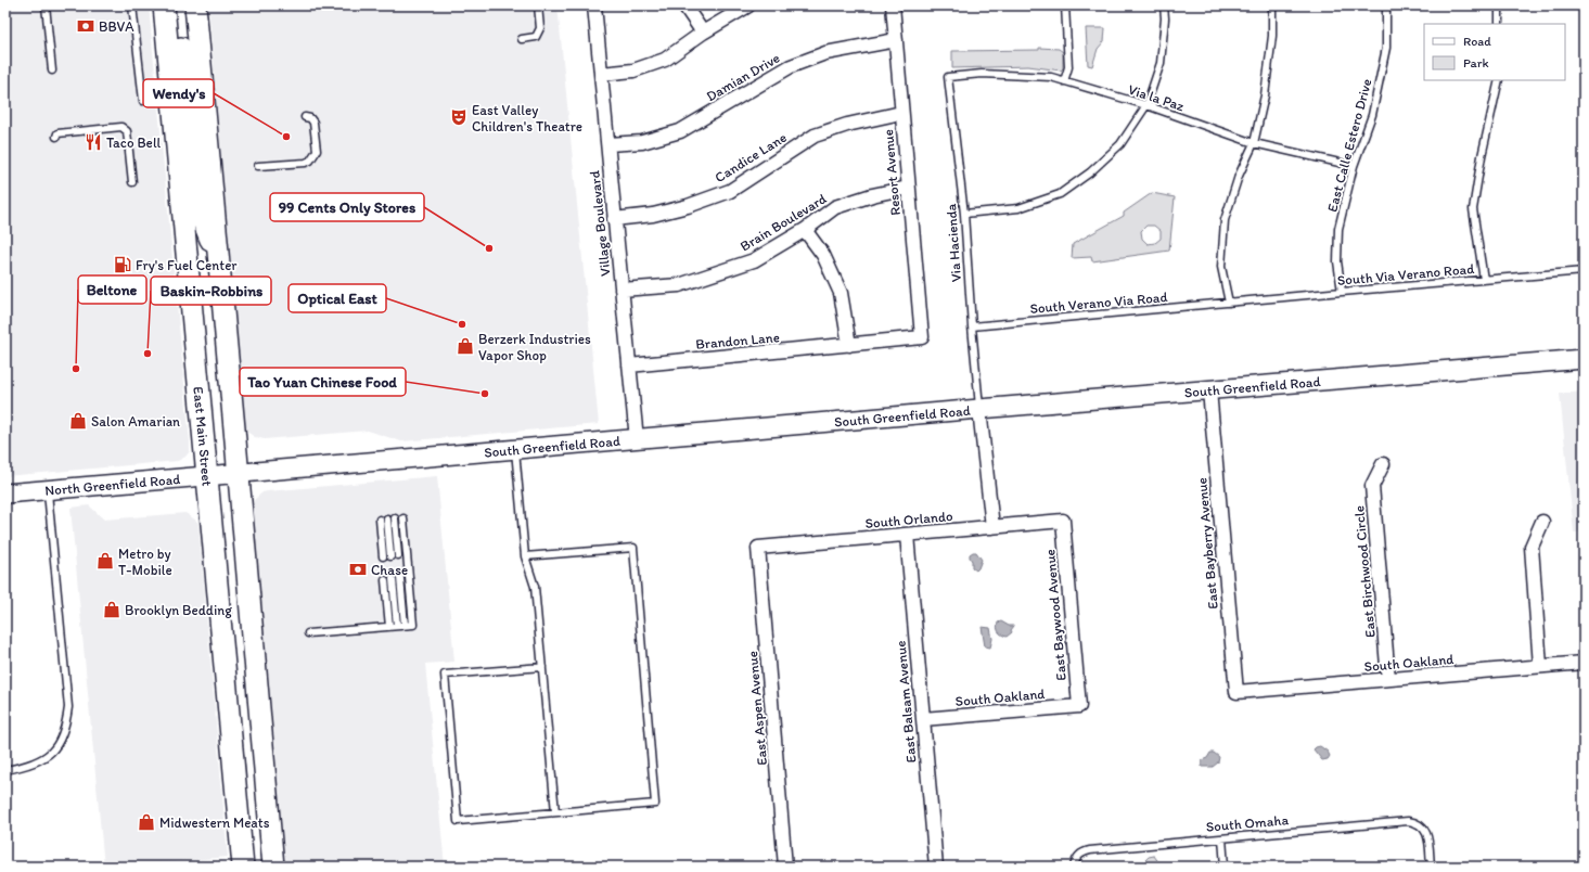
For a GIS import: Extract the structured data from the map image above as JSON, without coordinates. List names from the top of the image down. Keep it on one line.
{"streets":{"main road":["South Greenfield Road","East Main Street","North Greenfield Road"],"street":["Damian Drive","Candice Lane","Resort Avenue","Brain Boulevard","Village Boulevard","Brandon Lane","South Orlando","East Bayberry Avenue","East Birchwood Circle","East Baywood Avenue","South Oakland","East Balsam Avenue","East Aspen Avenue"],"lane":["Via la Paz","East Calle Estero Drive","Via Hacienda","South Via Verano Road","South Verano Via Road","South Omaha"]},"crossings":[["Damian Drive","Resort Avenue"],["Damian Drive","Village Boulevard"],["Via la Paz","East Calle Estero Drive"],["Via la Paz","Via Hacienda"],["East Calle Estero Drive","South Via Verano Road"],["Candice Lane","Resort Avenue"],["Candice Lane","Village Boulevard"],["Resort Avenue","Brain Boulevard"],["Resort Avenue","Brandon Lane"],["Brain Boulevard","Village Boulevard"],["Village Boulevard","Brandon Lane"],["Village Boulevard","South Greenfield Road"],["Via Hacienda","South Verano Via Road"],["Via Hacienda","South Greenfield Road"],["South Via Verano Road","South Verano Via Road"],["South Greenfield Road","East Main Street"],["South Greenfield Road","North Greenfield Road"],["South Greenfield Road","East Bayberry Avenue"],["East Main Street","North Greenfield Road"],["South Orlando","East Baywood Avenue"],["South Orlando","East Balsam Avenue"],["South Orlando","East Aspen Avenue"],["East Bayberry Avenue","South Oakland"],["East Birchwood Circle","South Oakland"],["East Baywood Avenue","South Oakland"],["South Oakland","East Balsam Avenue"]],"places":{"bank":["BBVA","Chase"],"theatre":["East Valley Children's Theatre"],"other":["Wendy's","99 Cents Only Stores","Optical East","Baskin-Robbins","Beltone","Tao Yuan Chinese Food"],"restaurant":["Taco Bell"],"fuel station":["Fry's Fuel Center"],"shop":["Berzerk Industries Vapor Shop","Salon Amarian","Metro by T-Mobile","Brooklyn Bedding","Midwestern Meats"]},"legend":["Road","Park"]}
